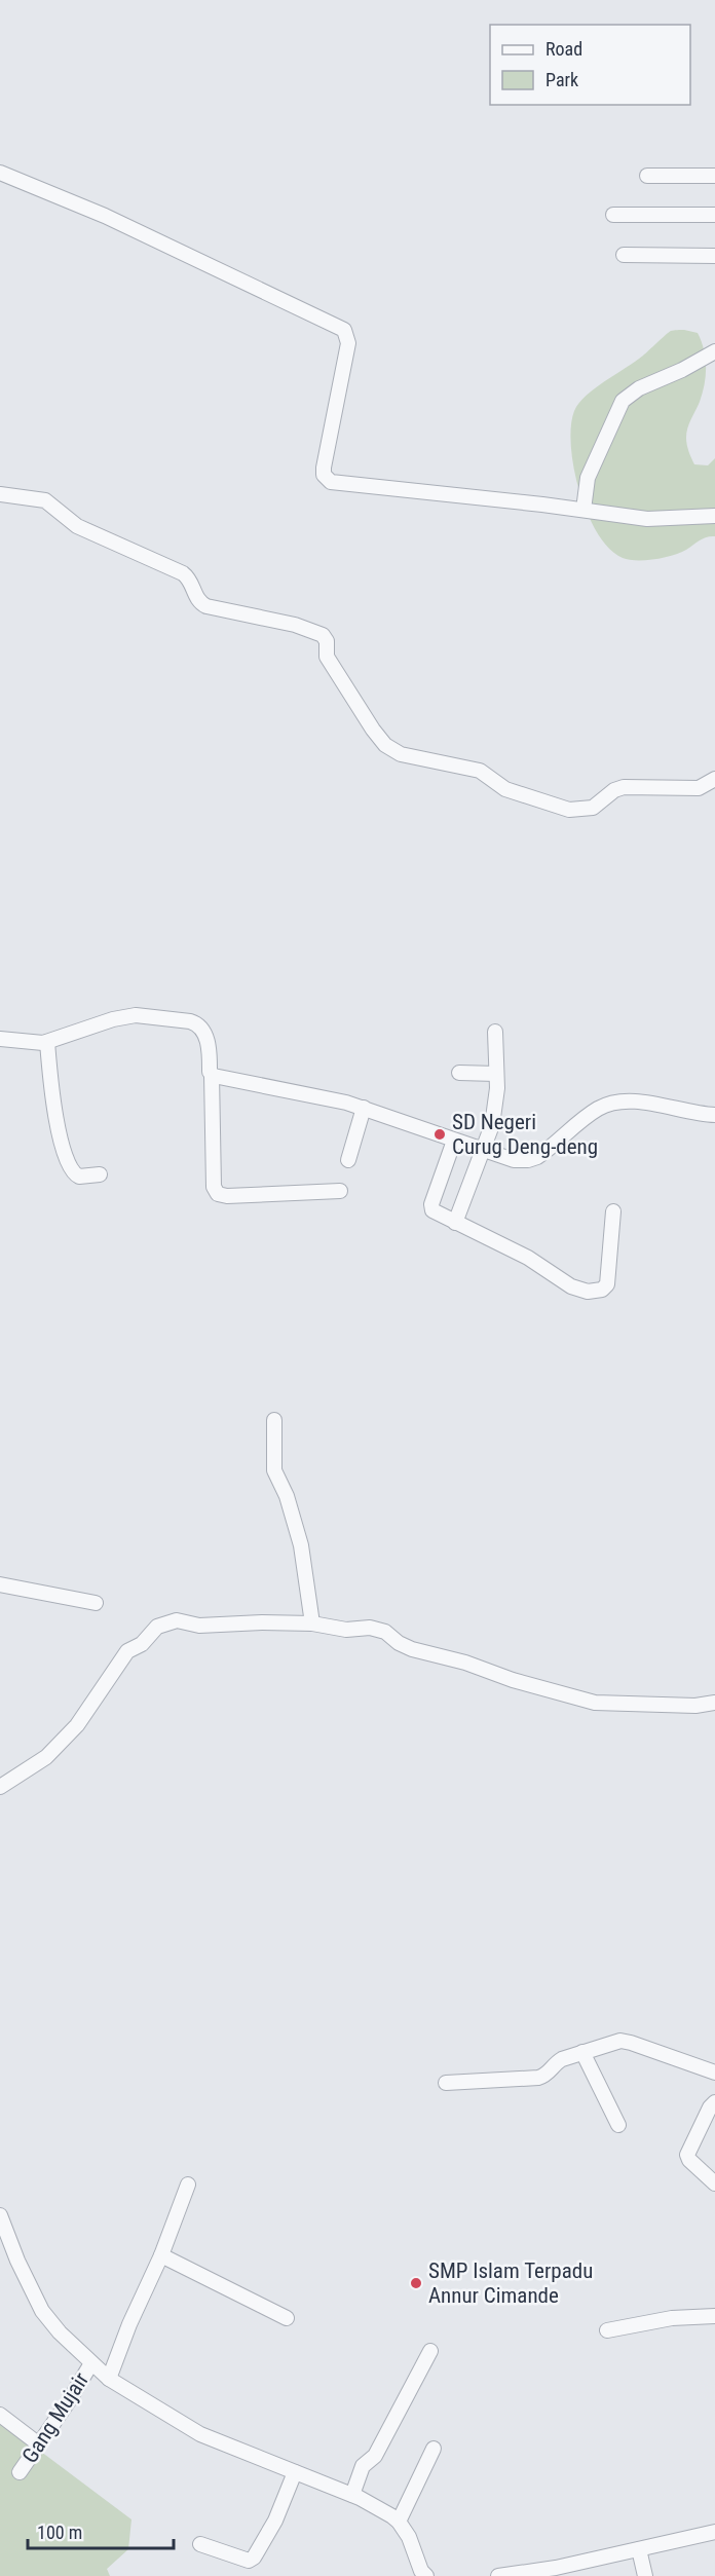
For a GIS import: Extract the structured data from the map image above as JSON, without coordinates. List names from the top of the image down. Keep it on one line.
{"streets":{"street":["Gang Mujair"]},"places":["SD Negeri Curug Deng-deng","SMP Islam Terpadu Annur Cimande"],"legend":["Road","Park"],"scale_bar":"100 m"}
